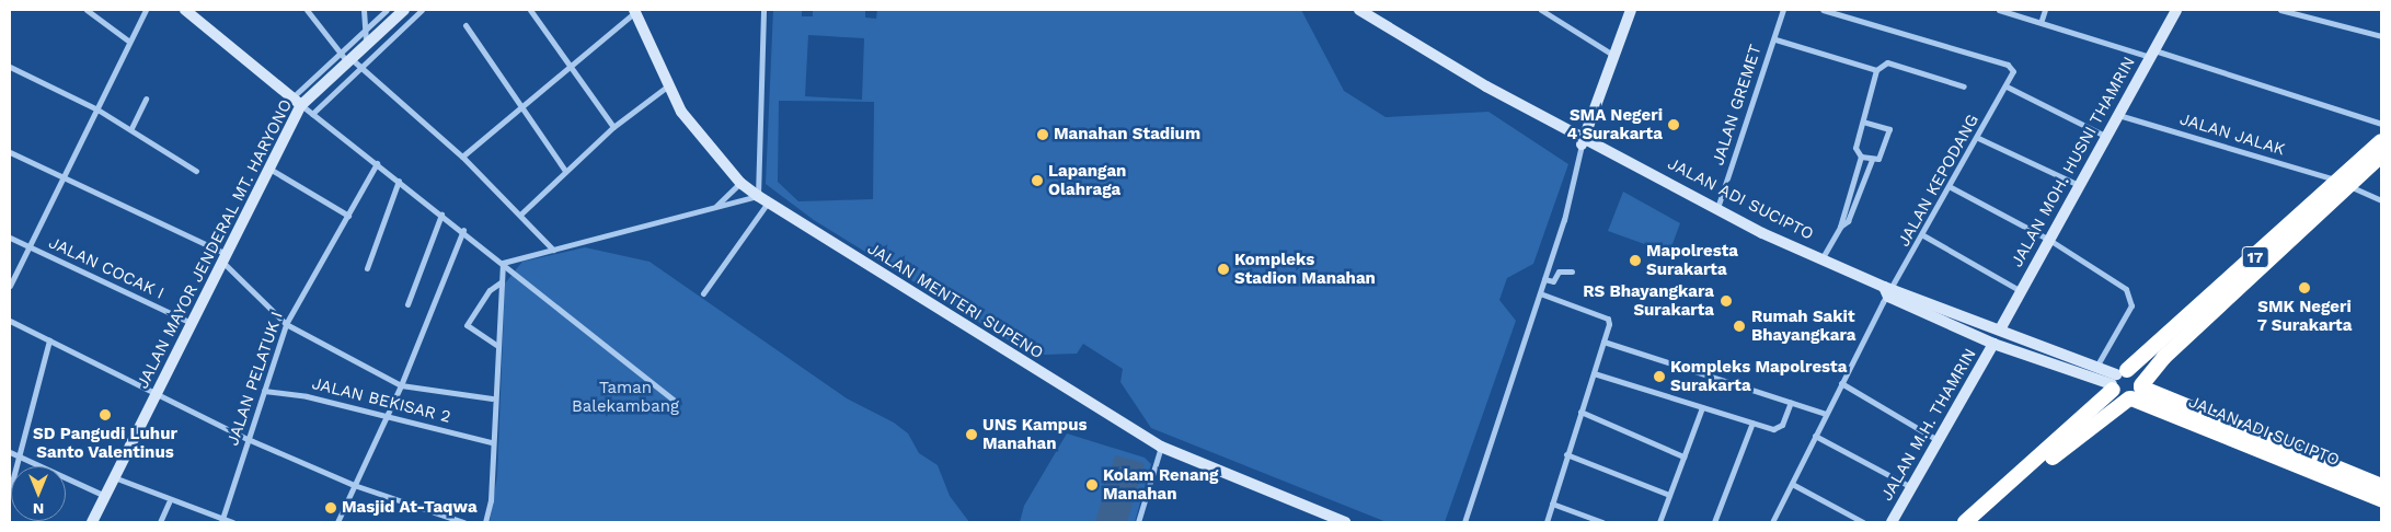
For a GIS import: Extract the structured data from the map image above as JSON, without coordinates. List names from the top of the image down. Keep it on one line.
{"streets":{"highway":["JALAN ADI SUCIPTO","17"],"main road":["JALAN MOH. HUSNI THAMRIN","JALAN MAYOR JENDERAL MT. HARYONO","JALAN MENTERI SUPENO","JALAN M.H. THAMRIN"],"street":["JALAN GREMET","JALAN JALAK","JALAN KEPODANG","JALAN COCAK I","JALAN PELATUK I","JALAN BEKISAR 2"]},"crossings":[["JALAN GREMET","JALAN ADI SUCIPTO"],["JALAN JALAK","JALAN MOH. HUSNI THAMRIN"],["JALAN JALAK","17"],["JALAN MOH. HUSNI THAMRIN","JALAN ADI SUCIPTO"],["JALAN KEPODANG","JALAN ADI SUCIPTO"],["JALAN ADI SUCIPTO","17"],["JALAN ADI SUCIPTO","JALAN M.H. THAMRIN"],["JALAN MAYOR JENDERAL MT. HARYONO","JALAN COCAK I"],["JALAN PELATUK I","JALAN BEKISAR 2"]],"parks":["Taman Balekambang"],"places":["SMA Negeri 4 Surakarta","Manahan Stadium","Lapangan Olahraga","Mapolresta Surakarta","Kompleks Stadion Manahan","SMK Negeri 7 Surakarta","RS Bhayangkara Surakarta","Rumah Sakit Bhayangkara","Kompleks Mapolresta Surakarta","SD Pangudi Luhur Santo Valentinus","UNS Kampus Manahan","Kolam Renang Manahan","Masjid At-Taqwa"],"north":"bottom"}
